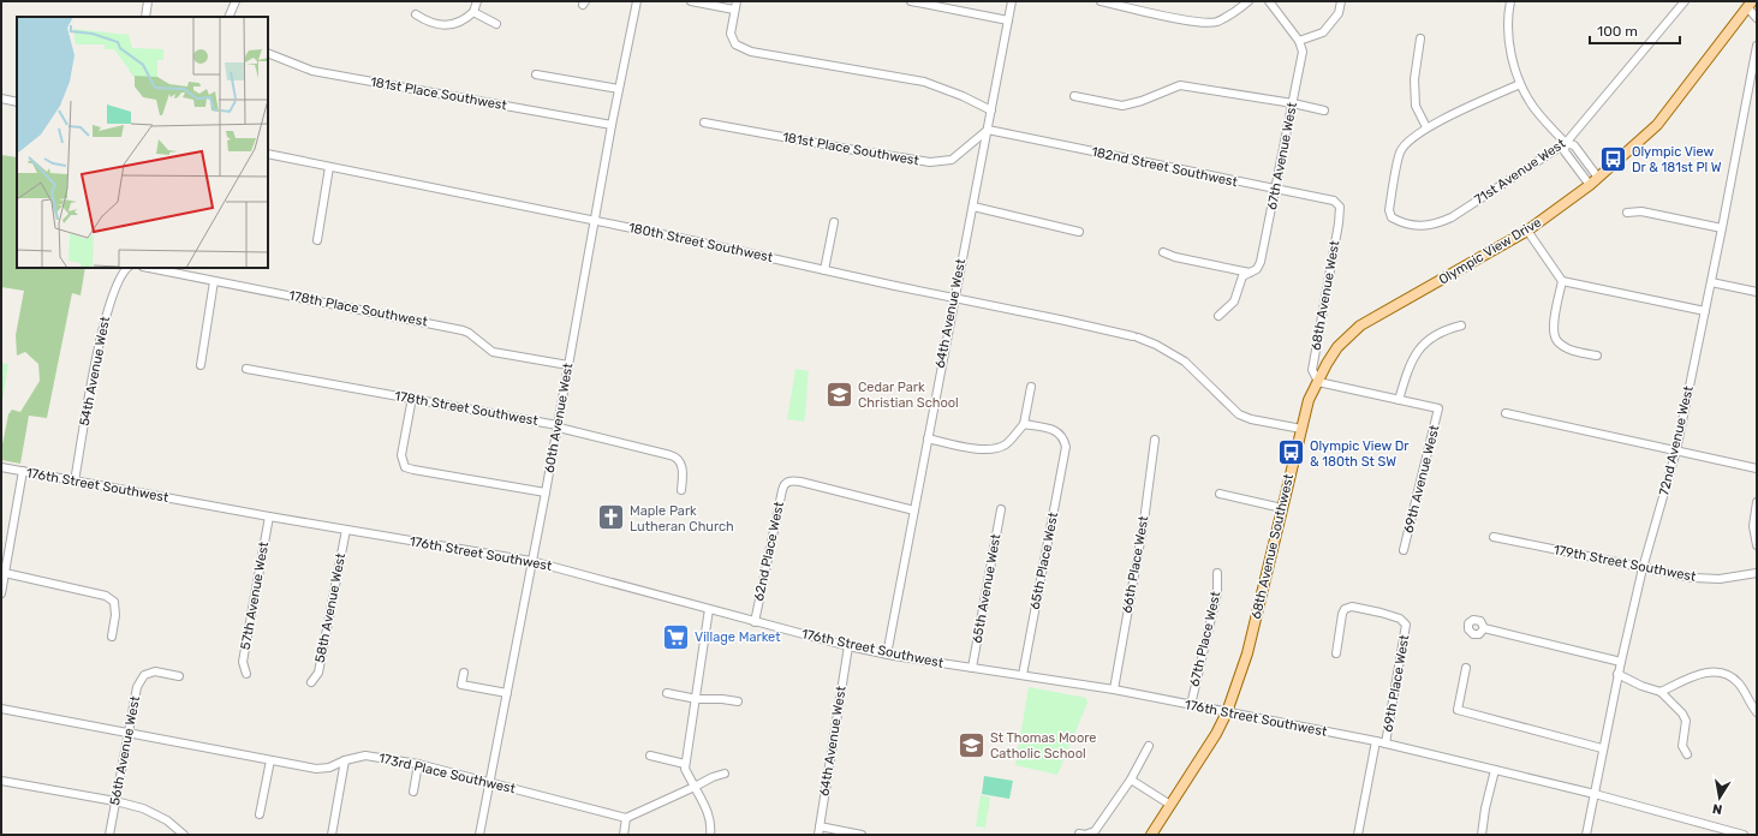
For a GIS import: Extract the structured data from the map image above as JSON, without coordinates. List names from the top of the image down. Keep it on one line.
{"streets":{"main road":["Olympic View Drive","68th Avenue Southwest"],"street":["181st Place Southwest","67th Avenue West","182nd Street Southwest","71st Avenue West","180th Street Southwest","68th Avenue West","178th Place Southwest","64th Avenue West","54th Avenue West","178th Street Southwest","60th Avenue West","72nd Avenue West","69th Avenue West","176th Street Southwest","62nd Place West","65th Place West","179th Street Southwest","66th Place West","65th Avenue West","57th Avenue West","58th Avenue West","67th Place West","69th Place West","56th Avenue West","173rd Place Southwest"]},"crossings":[["181st Place Southwest","182nd Street Southwest"],["181st Place Southwest","64th Avenue West"],["181st Place Southwest","60th Avenue West"],["67th Avenue West","182nd Street Southwest"],["182nd Street Southwest","68th Avenue West"],["182nd Street Southwest","64th Avenue West"],["180th Street Southwest","64th Avenue West"],["180th Street Southwest","60th Avenue West"],["180th Street Southwest","68th Avenue Southwest"],["Olympic View Drive","68th Avenue West"],["Olympic View Drive","68th Avenue Southwest"],["68th Avenue West","68th Avenue Southwest"],["178th Place Southwest","60th Avenue West"],["64th Avenue West","176th Street Southwest"],["64th Avenue West","62nd Place West"],["54th Avenue West","176th Street Southwest"],["178th Street Southwest","60th Avenue West"],["60th Avenue West","176th Street Southwest"],["60th Avenue West","173rd Place Southwest"],["72nd Avenue West","176th Street Southwest"],["72nd Avenue West","179th Street Southwest"],["176th Street Southwest","68th Avenue Southwest"],["176th Street Southwest","62nd Place West"],["176th Street Southwest","65th Place West"],["176th Street Southwest","66th Place West"],["176th Street Southwest","65th Avenue West"],["176th Street Southwest","57th Avenue West"],["176th Street Southwest","58th Avenue West"],["176th Street Southwest","67th Place West"],["176th Street Southwest","69th Place West"],["56th Avenue West","173rd Place Southwest"]],"places":{"bus stop":["Olympic View Dr & 181st Pl W","Olympic View Dr & 180th St SW"],"school or university":["Cedar Park Christian School","St Thomas Moore Catholic School"],"church":["Maple Park Lutheran Church"],"supermarket":["Village Market"]},"scale_bar":"100 m","north":"bottom"}
